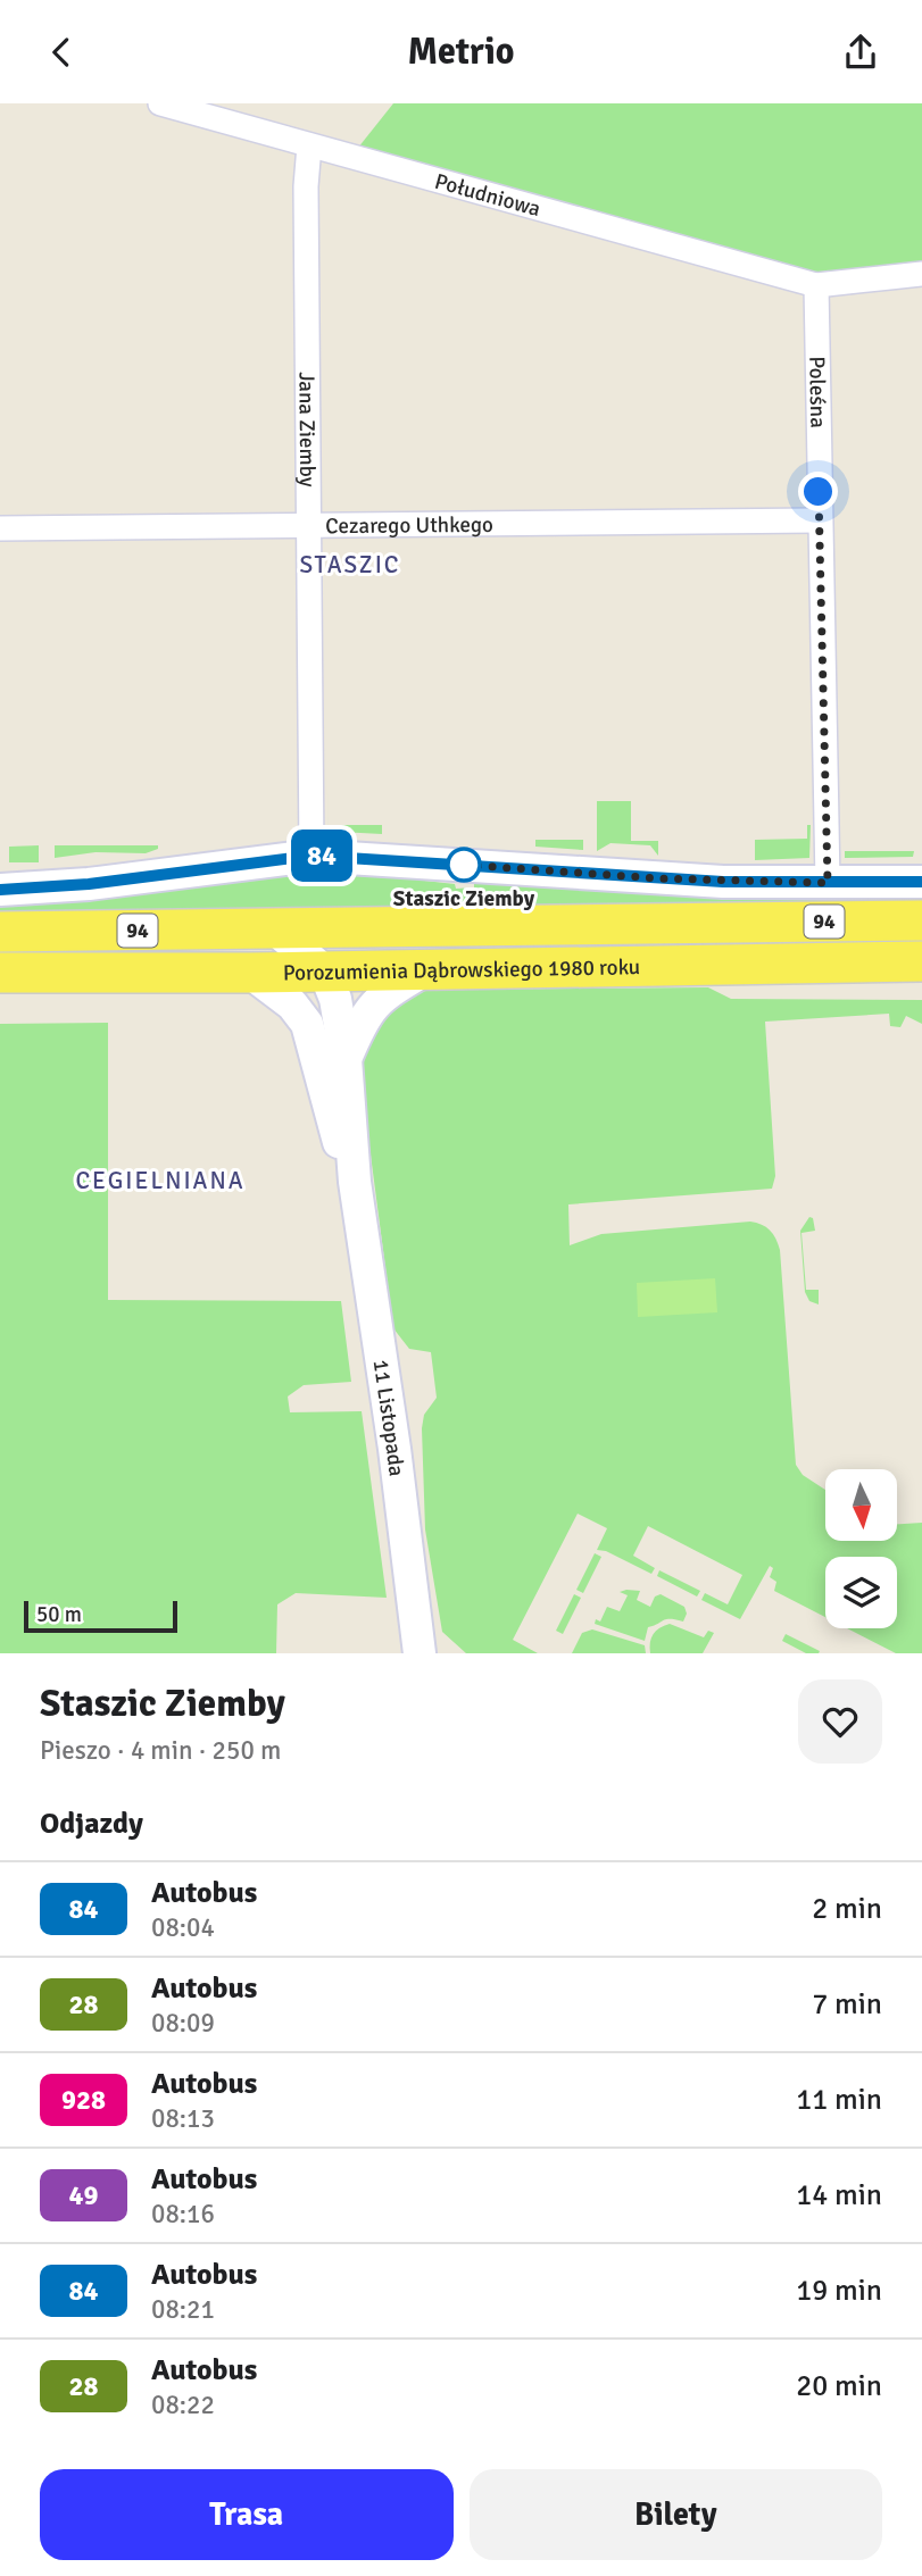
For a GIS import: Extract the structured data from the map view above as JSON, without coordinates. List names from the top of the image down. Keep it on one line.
{"streets":{"main road":["94","Porozumienia Dąbrowskiego 1980 roku"],"street":["Południowa","Poleśna","Jana Ziemby","Cezarego Uthkego","11 Listopada"]},"crossings":[["Południowa","Poleśna"],["Południowa","Jana Ziemby"],["Poleśna","Cezarego Uthkego"],["Jana Ziemby","Cezarego Uthkego"],["Porozumienia Dąbrowskiego 1980 roku","11 Listopada"]],"districts":["STASZIC","CEGIELNIANA"],"places":["Staszic Ziemby"],"lines":["bus line 84"],"scale_bar":"50 m","north":"bottom","page":{"header":"Metrio","on_map":"84","scale":"50 m","heading":[["Staszic Ziemby","Pieszo · 4 min · 250 m"],"Odjazdy"],"list":[{"mark":"84","name":"Autobus","note":"08:04","value":"2 min"},{"mark":"28","name":"Autobus","note":"08:09","value":"7 min"},{"mark":"928","name":"Autobus","note":"08:13","value":"11 min"},{"mark":"49","name":"Autobus","note":"08:16","value":"14 min"},{"mark":"84","name":"Autobus","note":"08:21","value":"19 min"},{"mark":"28","name":"Autobus","note":"08:22","value":"20 min"}],"buttons":["Trasa","Bilety"]}}
